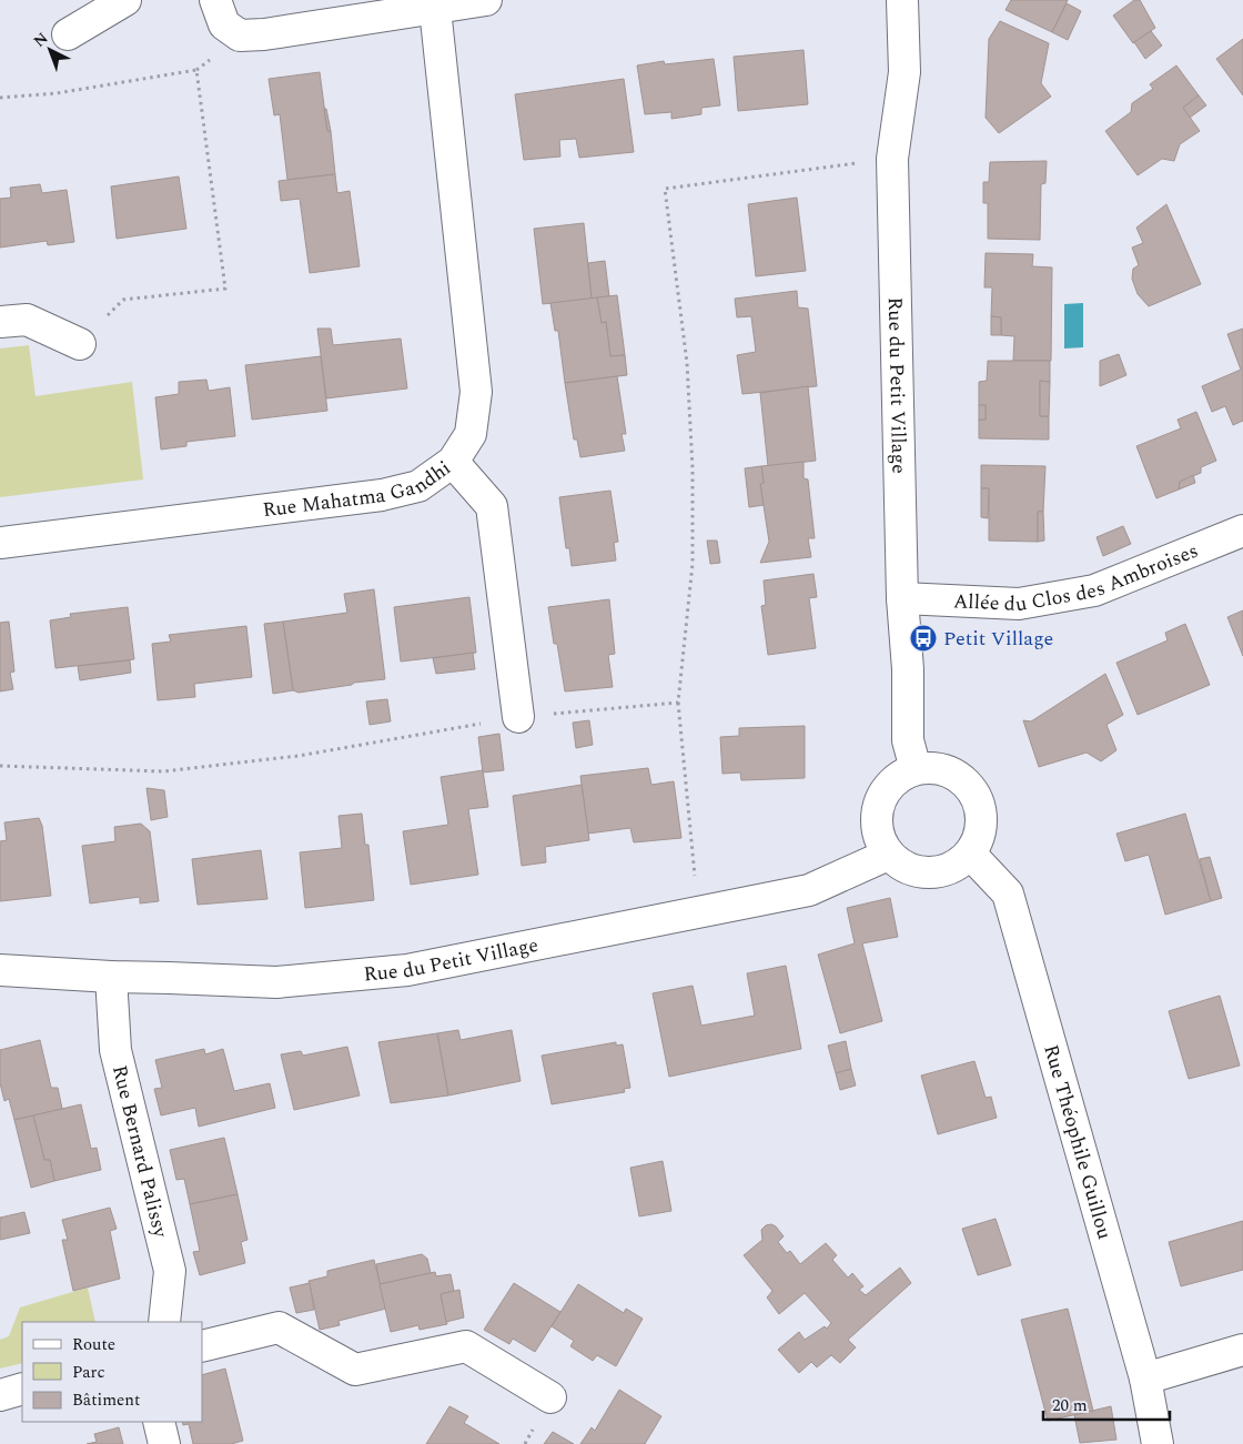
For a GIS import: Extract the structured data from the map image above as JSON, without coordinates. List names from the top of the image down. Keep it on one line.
{"streets":{"street":["Rue du Petit Village","Rue Mahatma Gandhi","Allée du Clos des Ambroises","Rue Théophile Guillou","Rue Bernard Palissy"]},"crossings":[["Rue du Petit Village","Allée du Clos des Ambroises"],["Rue du Petit Village","Rue Théophile Guillou"],["Rue du Petit Village","Rue Bernard Palissy"]],"places":{"bus stop":["Petit Village"]},"legend":["Route","Parc","Bâtiment"],"scale_bar":"20 m","north":"top left"}
